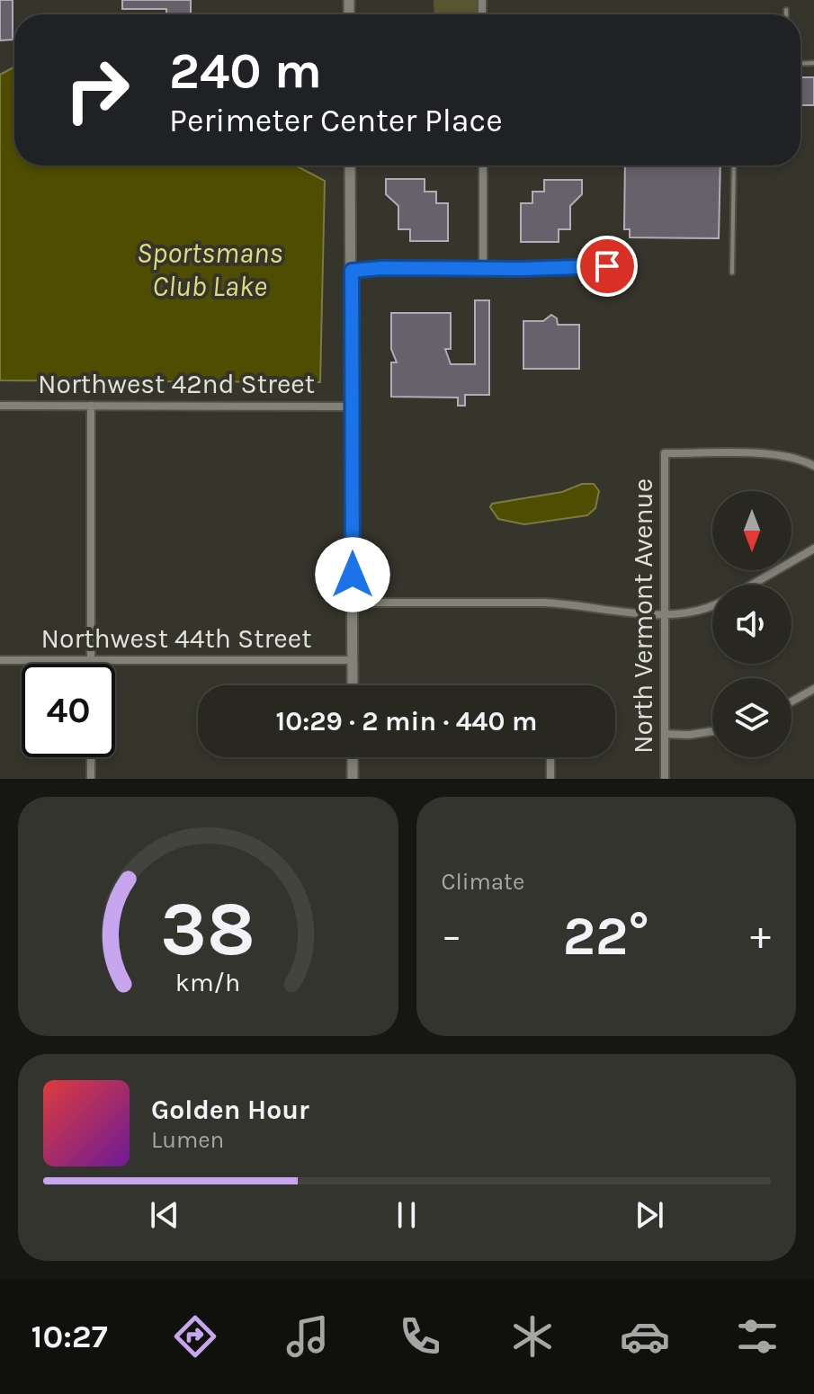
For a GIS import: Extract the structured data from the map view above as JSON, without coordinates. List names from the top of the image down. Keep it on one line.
{"streets":{"street":["Northwest 42nd Street","North Vermont Avenue","Northwest 44th Street"]},"water":["Sportsmans Club Lake"],"north":"bottom","page":{"turn":["240 m","Perimeter Center Place"],"limit":"40","trip":"10:29 · 2 min · 440 m","tile":"Climate","heat":["−","22°","+"],"song":["Golden Hour","Lumen"],"tabs":"10:27","gauge":["38","km/h"]}}
